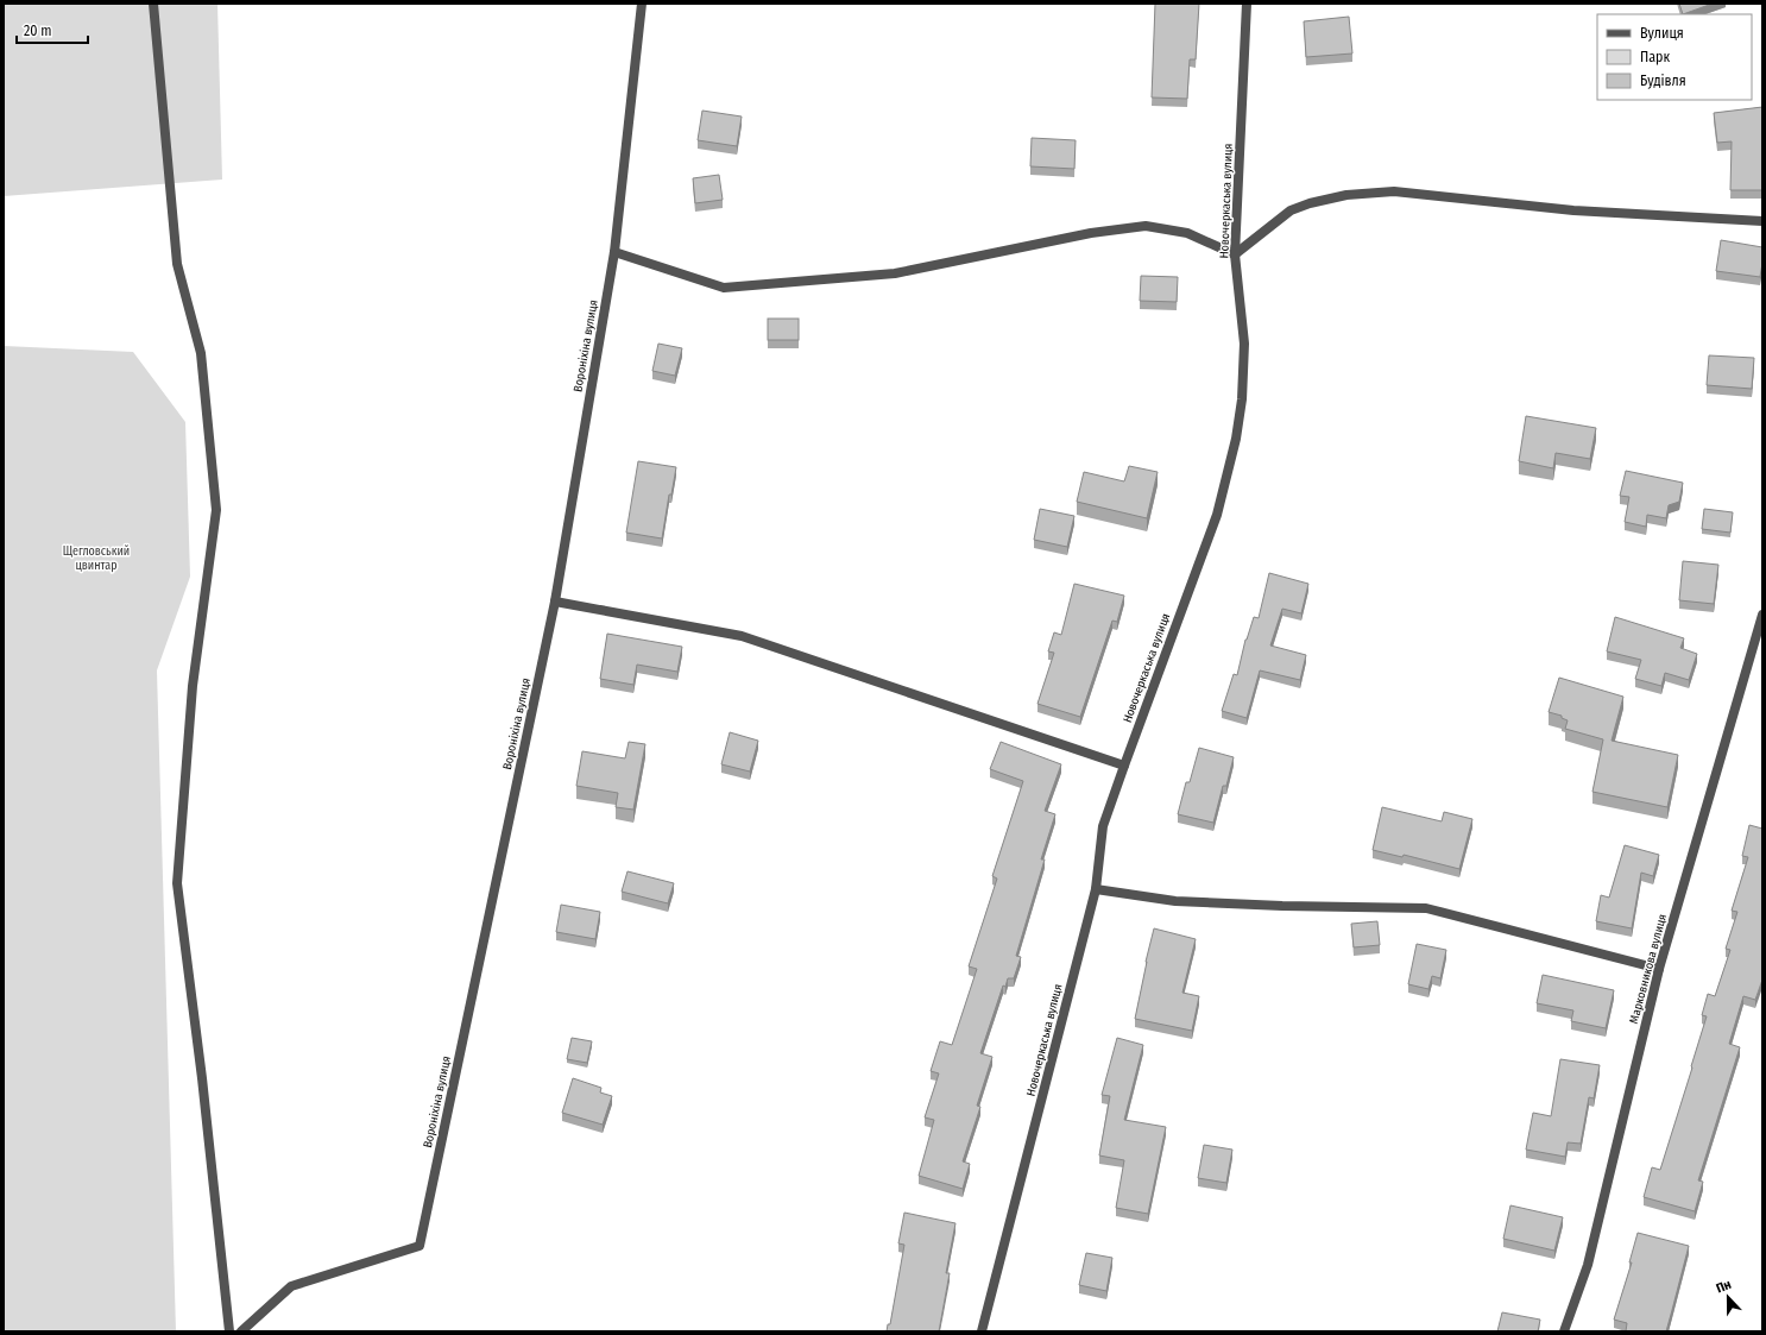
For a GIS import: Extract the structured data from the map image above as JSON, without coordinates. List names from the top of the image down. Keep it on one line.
{"streets":{"street":["Новочеркаська вулиця","Вороніхіна вулиця","Марковникова вулиця"]},"parks":["Щегловський цвинтар"],"legend":["Вулиця","Парк","Будівля"],"scale_bar":"20 m","north":"top"}
